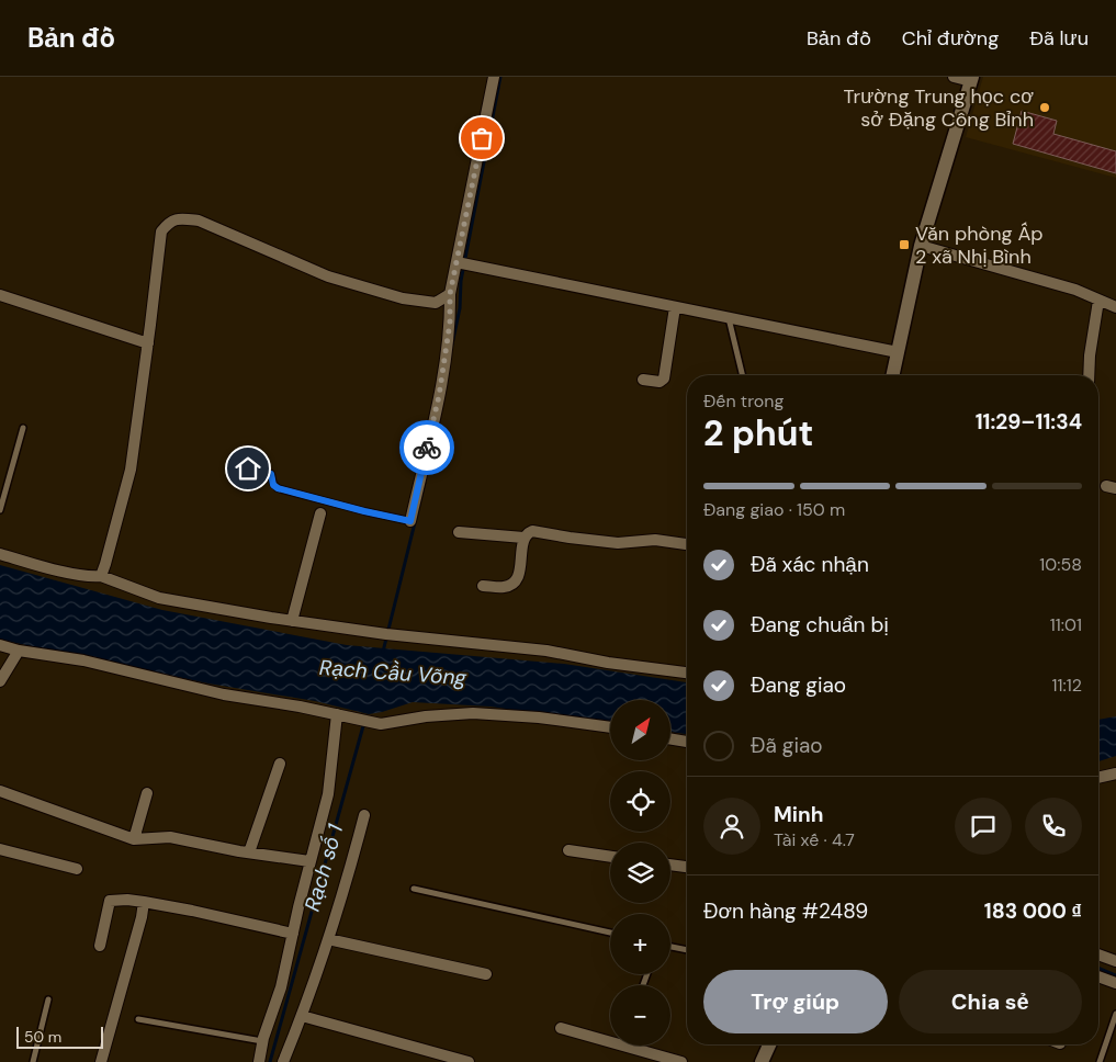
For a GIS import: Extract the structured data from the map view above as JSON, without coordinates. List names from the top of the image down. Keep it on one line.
{"water":["Rạch Cầu Võng","Rạch số 1"],"places":{"other":["Trường Trung học cơ sở Đặng Công Bỉnh"],"transit":["Văn phòng Ấp 2 xã Nhị Bình"]},"scale_bar":"50 m","north":"top right","page":{"header":"Bản đồ","nav":["Bản đồ","Chỉ đường","Đã lưu"],"heading":["2 phút","Đến trong","11:29–11:34"],"panel":["Minh","Tài xế · 4.7","Đơn hàng #2489","183 000 ₫"],"bar":"Đang giao · 150 m","list":[["Đã xác nhận","10:58"],["Đang chuẩn bị","11:01"],["Đang giao","11:12"],"Đã giao"],"map_buttons":["+","−"],"buttons":["Trợ giúp","Chia sẻ"],"scale":"50 m"}}
